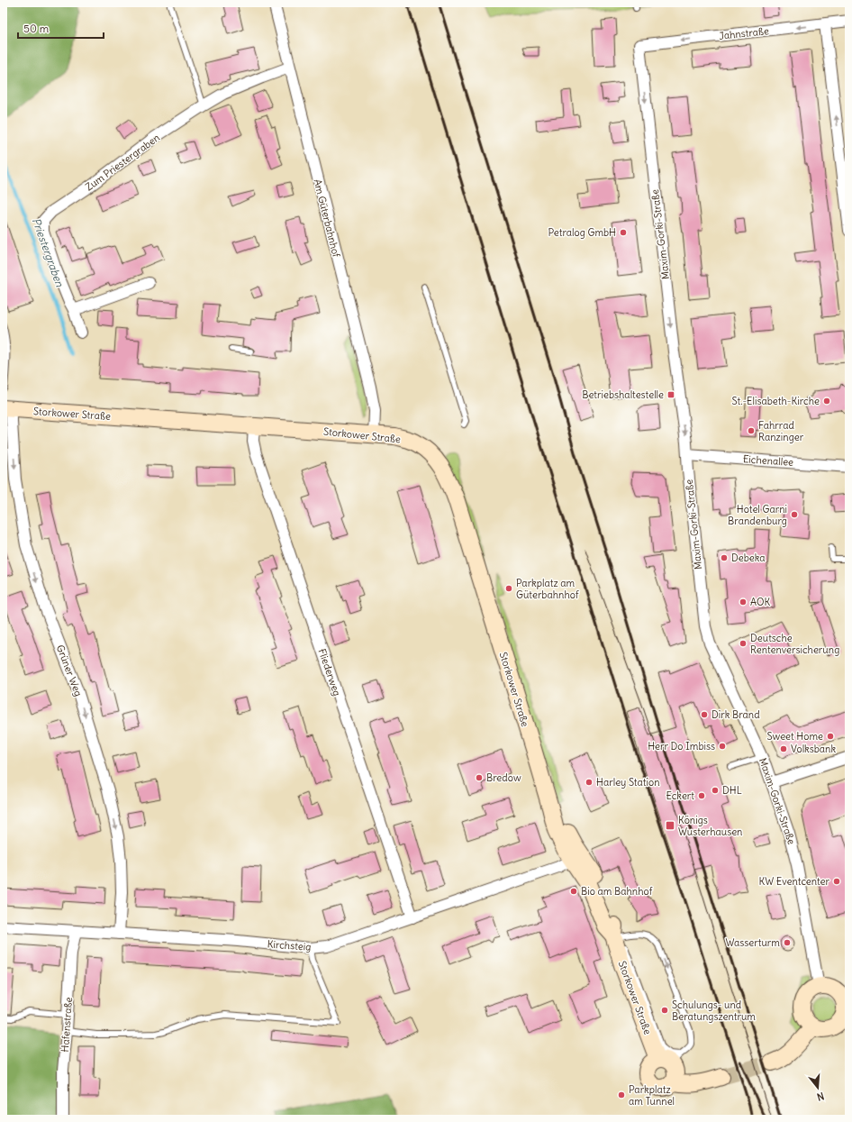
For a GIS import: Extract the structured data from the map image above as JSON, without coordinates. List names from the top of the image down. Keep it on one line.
{"streets":{"main road":["Storkower Straße"],"street":["Jahnstraße","Zum Priestergraben","Am Güterbahnhof","Maxim-Gorki-Straße","Eichenallee","Grüner Weg","Fliederweg","Kirchsteig","Hafenstraße"]},"crossings":[["Jahnstraße","Maxim-Gorki-Straße"],["Zum Priestergraben","Am Güterbahnhof"],["Am Güterbahnhof","Storkower Straße"],["Maxim-Gorki-Straße","Eichenallee"],["Storkower Straße","Grüner Weg"],["Storkower Straße","Fliederweg"],["Storkower Straße","Kirchsteig"],["Grüner Weg","Kirchsteig"],["Fliederweg","Kirchsteig"],["Kirchsteig","Hafenstraße"]],"one_way":["Jahnstraße","Maxim-Gorki-Straße","Grüner Weg"],"water":["Priestergraben"],"places":{"other":["Petralog GmbH","St.-Elisabeth-Kirche","Fahrrad Ranzinger","Hotel Garni Brandenburg","Debeka","Parkplatz am Güterbahnhof","AOK","Deutsche Rentenversicherung","Dirk Brand","Sweet Home","Herr Do Imbiss","Volksbank","Bredow","Harley Station","DHL","Eckert","KW Eventcenter","Bio am Bahnhof","Wasserturm","Schulungs- und Beratungszentrum","Parkplatz am Tunnel"],"transit":["Betriebshaltestelle","Königs Wusterhausen"]},"scale_bar":"50 m","north":"bottom"}
